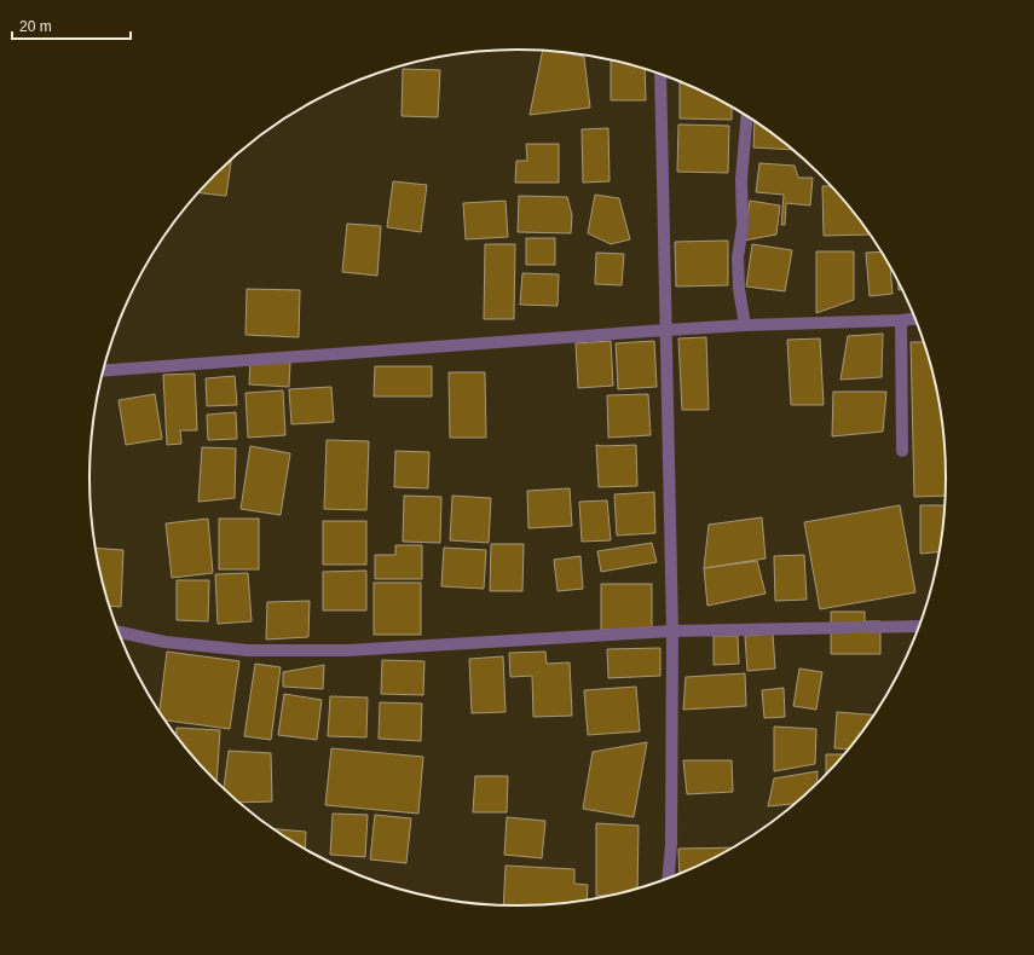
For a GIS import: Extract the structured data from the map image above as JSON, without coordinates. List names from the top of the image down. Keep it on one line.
{"scale_bar":"20 m"}
